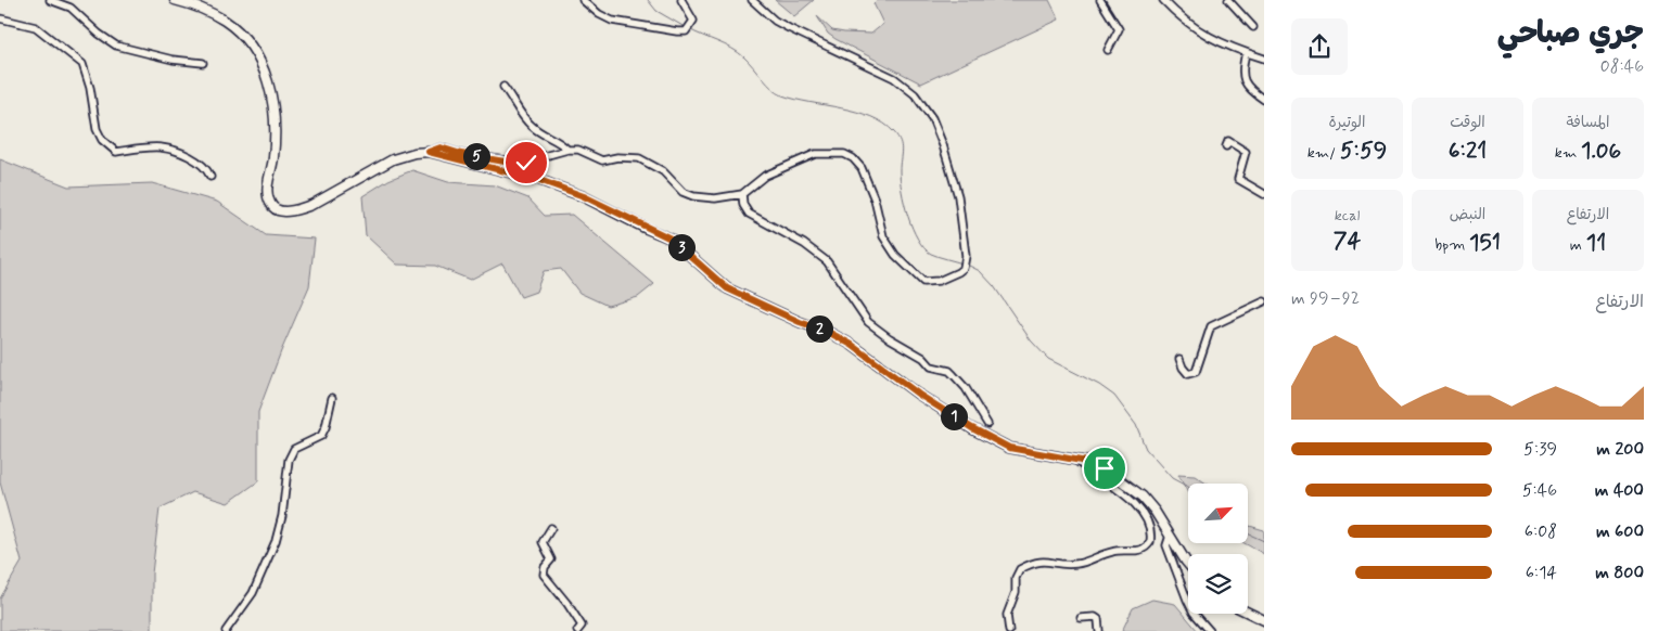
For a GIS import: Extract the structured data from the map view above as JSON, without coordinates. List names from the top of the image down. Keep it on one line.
{"north":"top right","page":{"heading":["جري صباحي","08:46"],"stats":[["المسافة","1.06 km"],["الوقت","6:21"],["الوتيرة","5:59 /km"],["الارتفاع","11 m"],["النبض","151 bpm"],["kcal","74"]],"pins":["5","3","2","1"],"chart":["الارتفاع","92–99 m"],"list":[{"name":"200 m","note":"5:39"},{"name":"400 m","note":"5:46"},{"name":"600 m","note":"6:08"},{"name":"800 m","note":"6:14"}]}}
